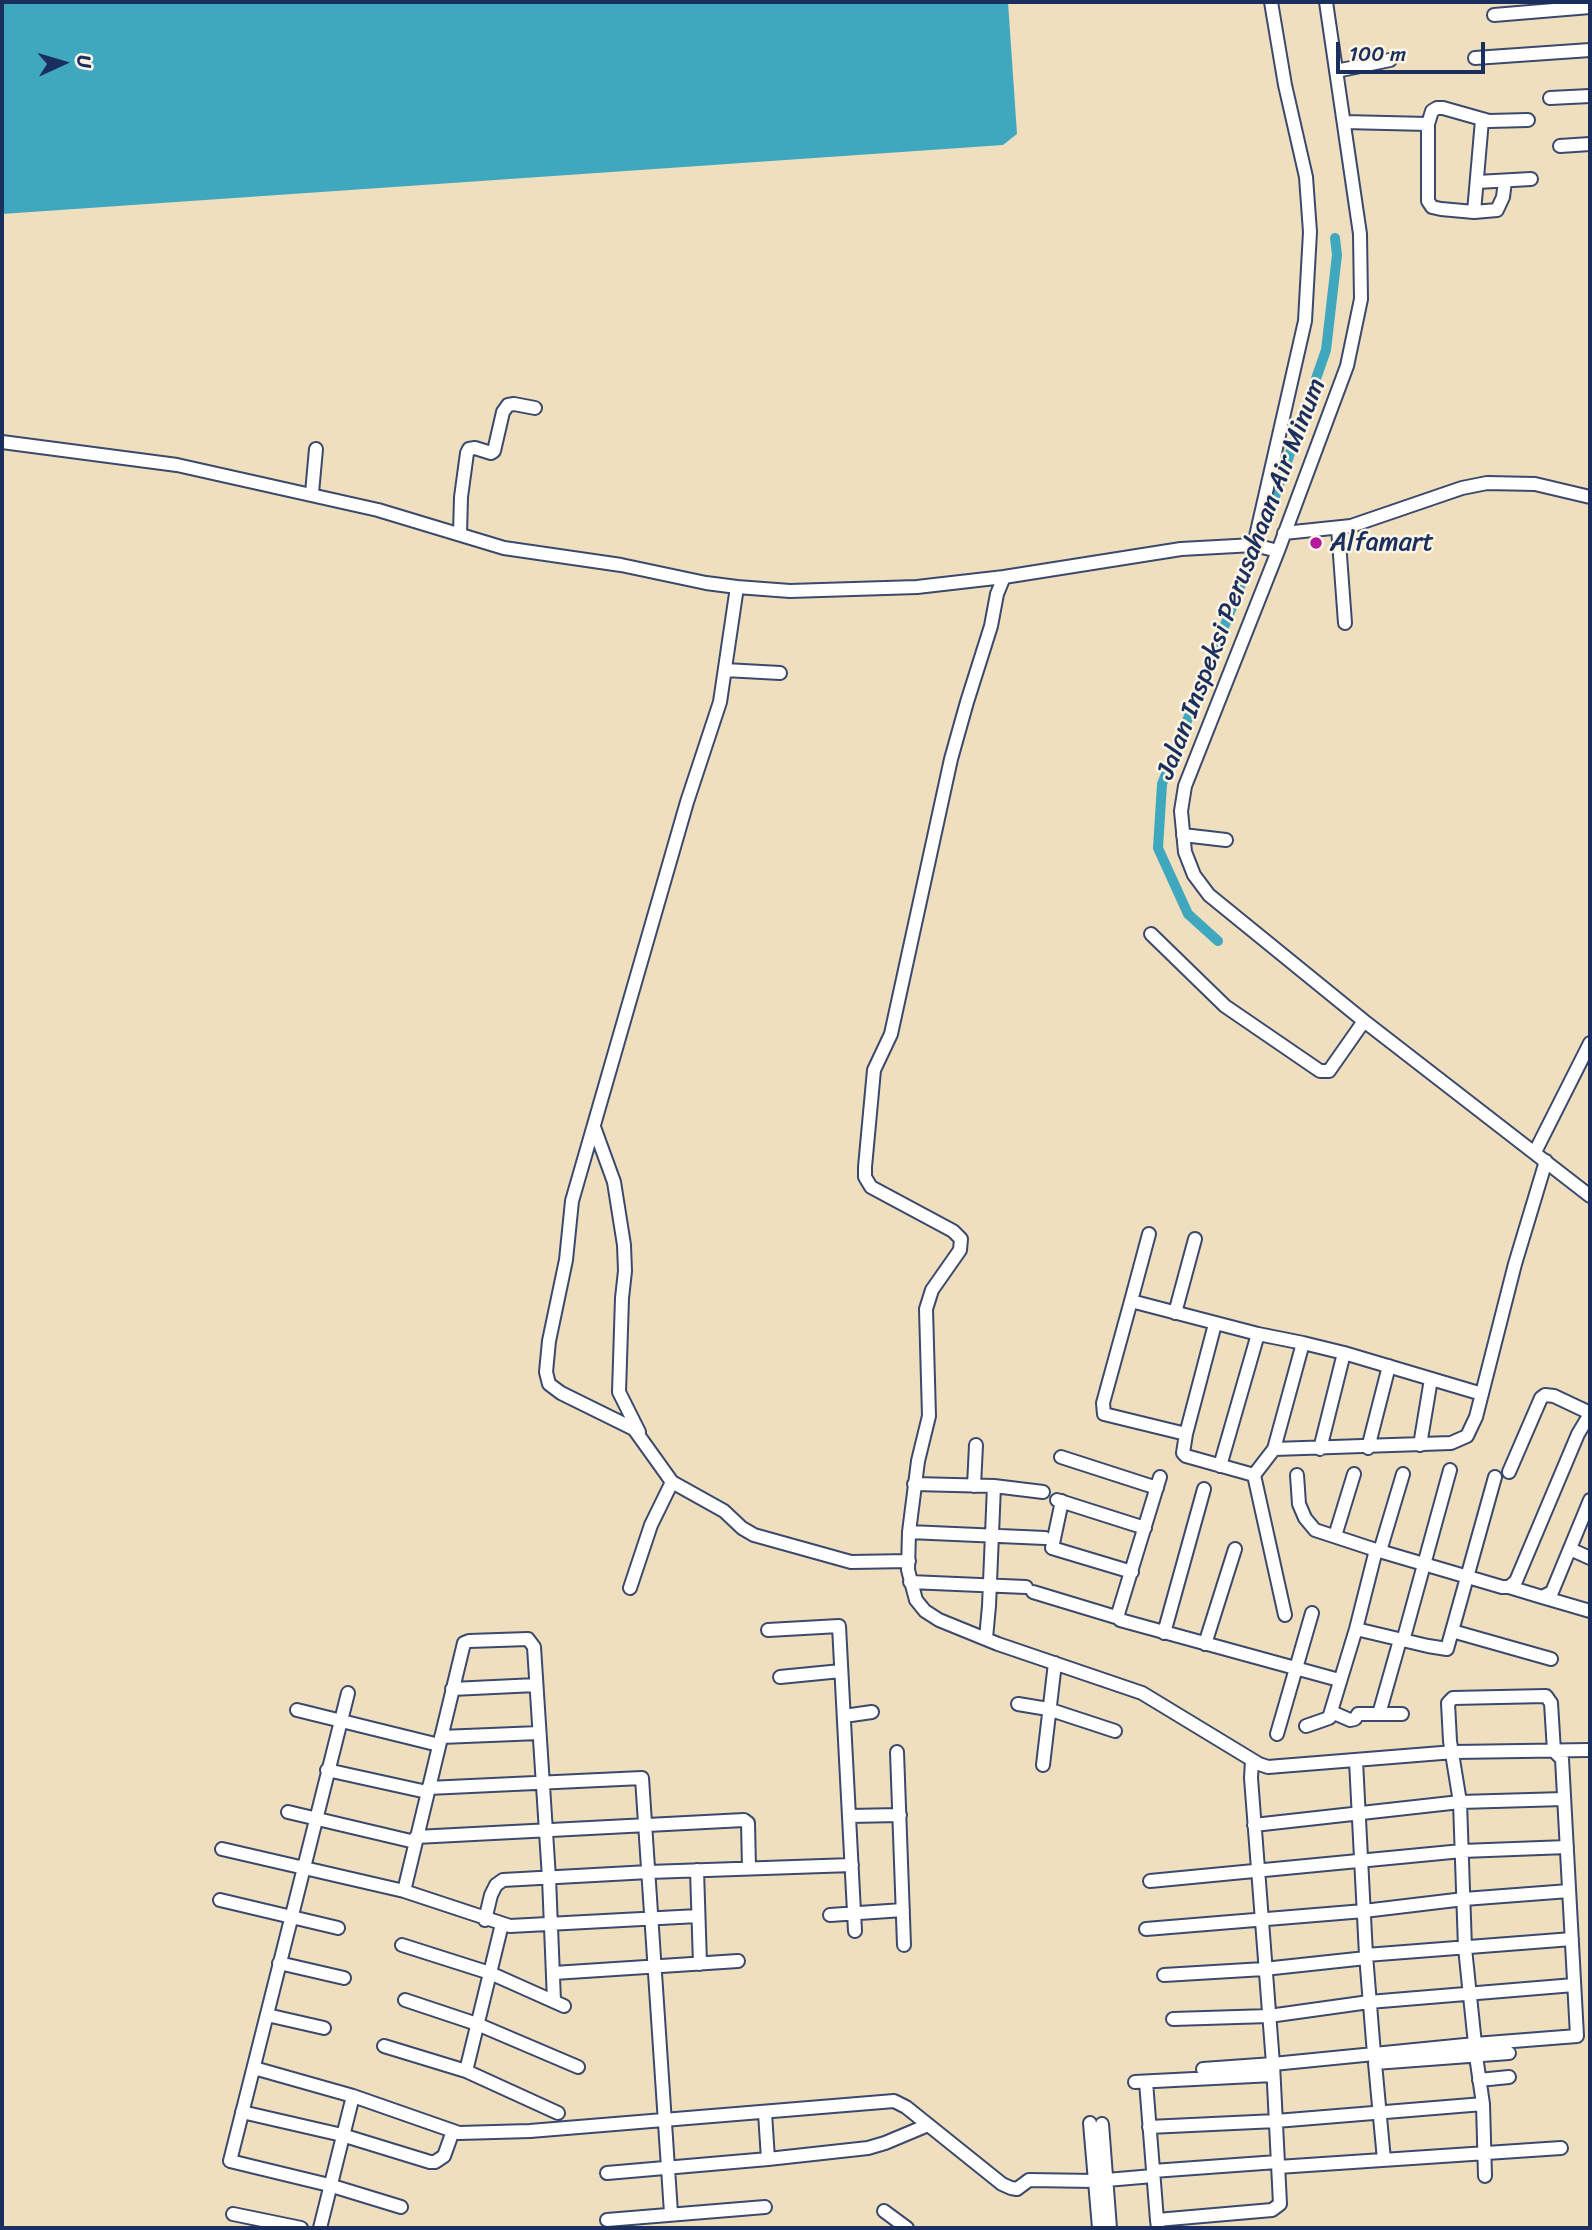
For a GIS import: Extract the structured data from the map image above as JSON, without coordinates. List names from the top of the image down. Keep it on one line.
{"streets":{"street":["Jalan Inspeksi Perusahaan Air Minum"]},"places":["Alfamart"],"scale_bar":"100 m","north":"right"}
